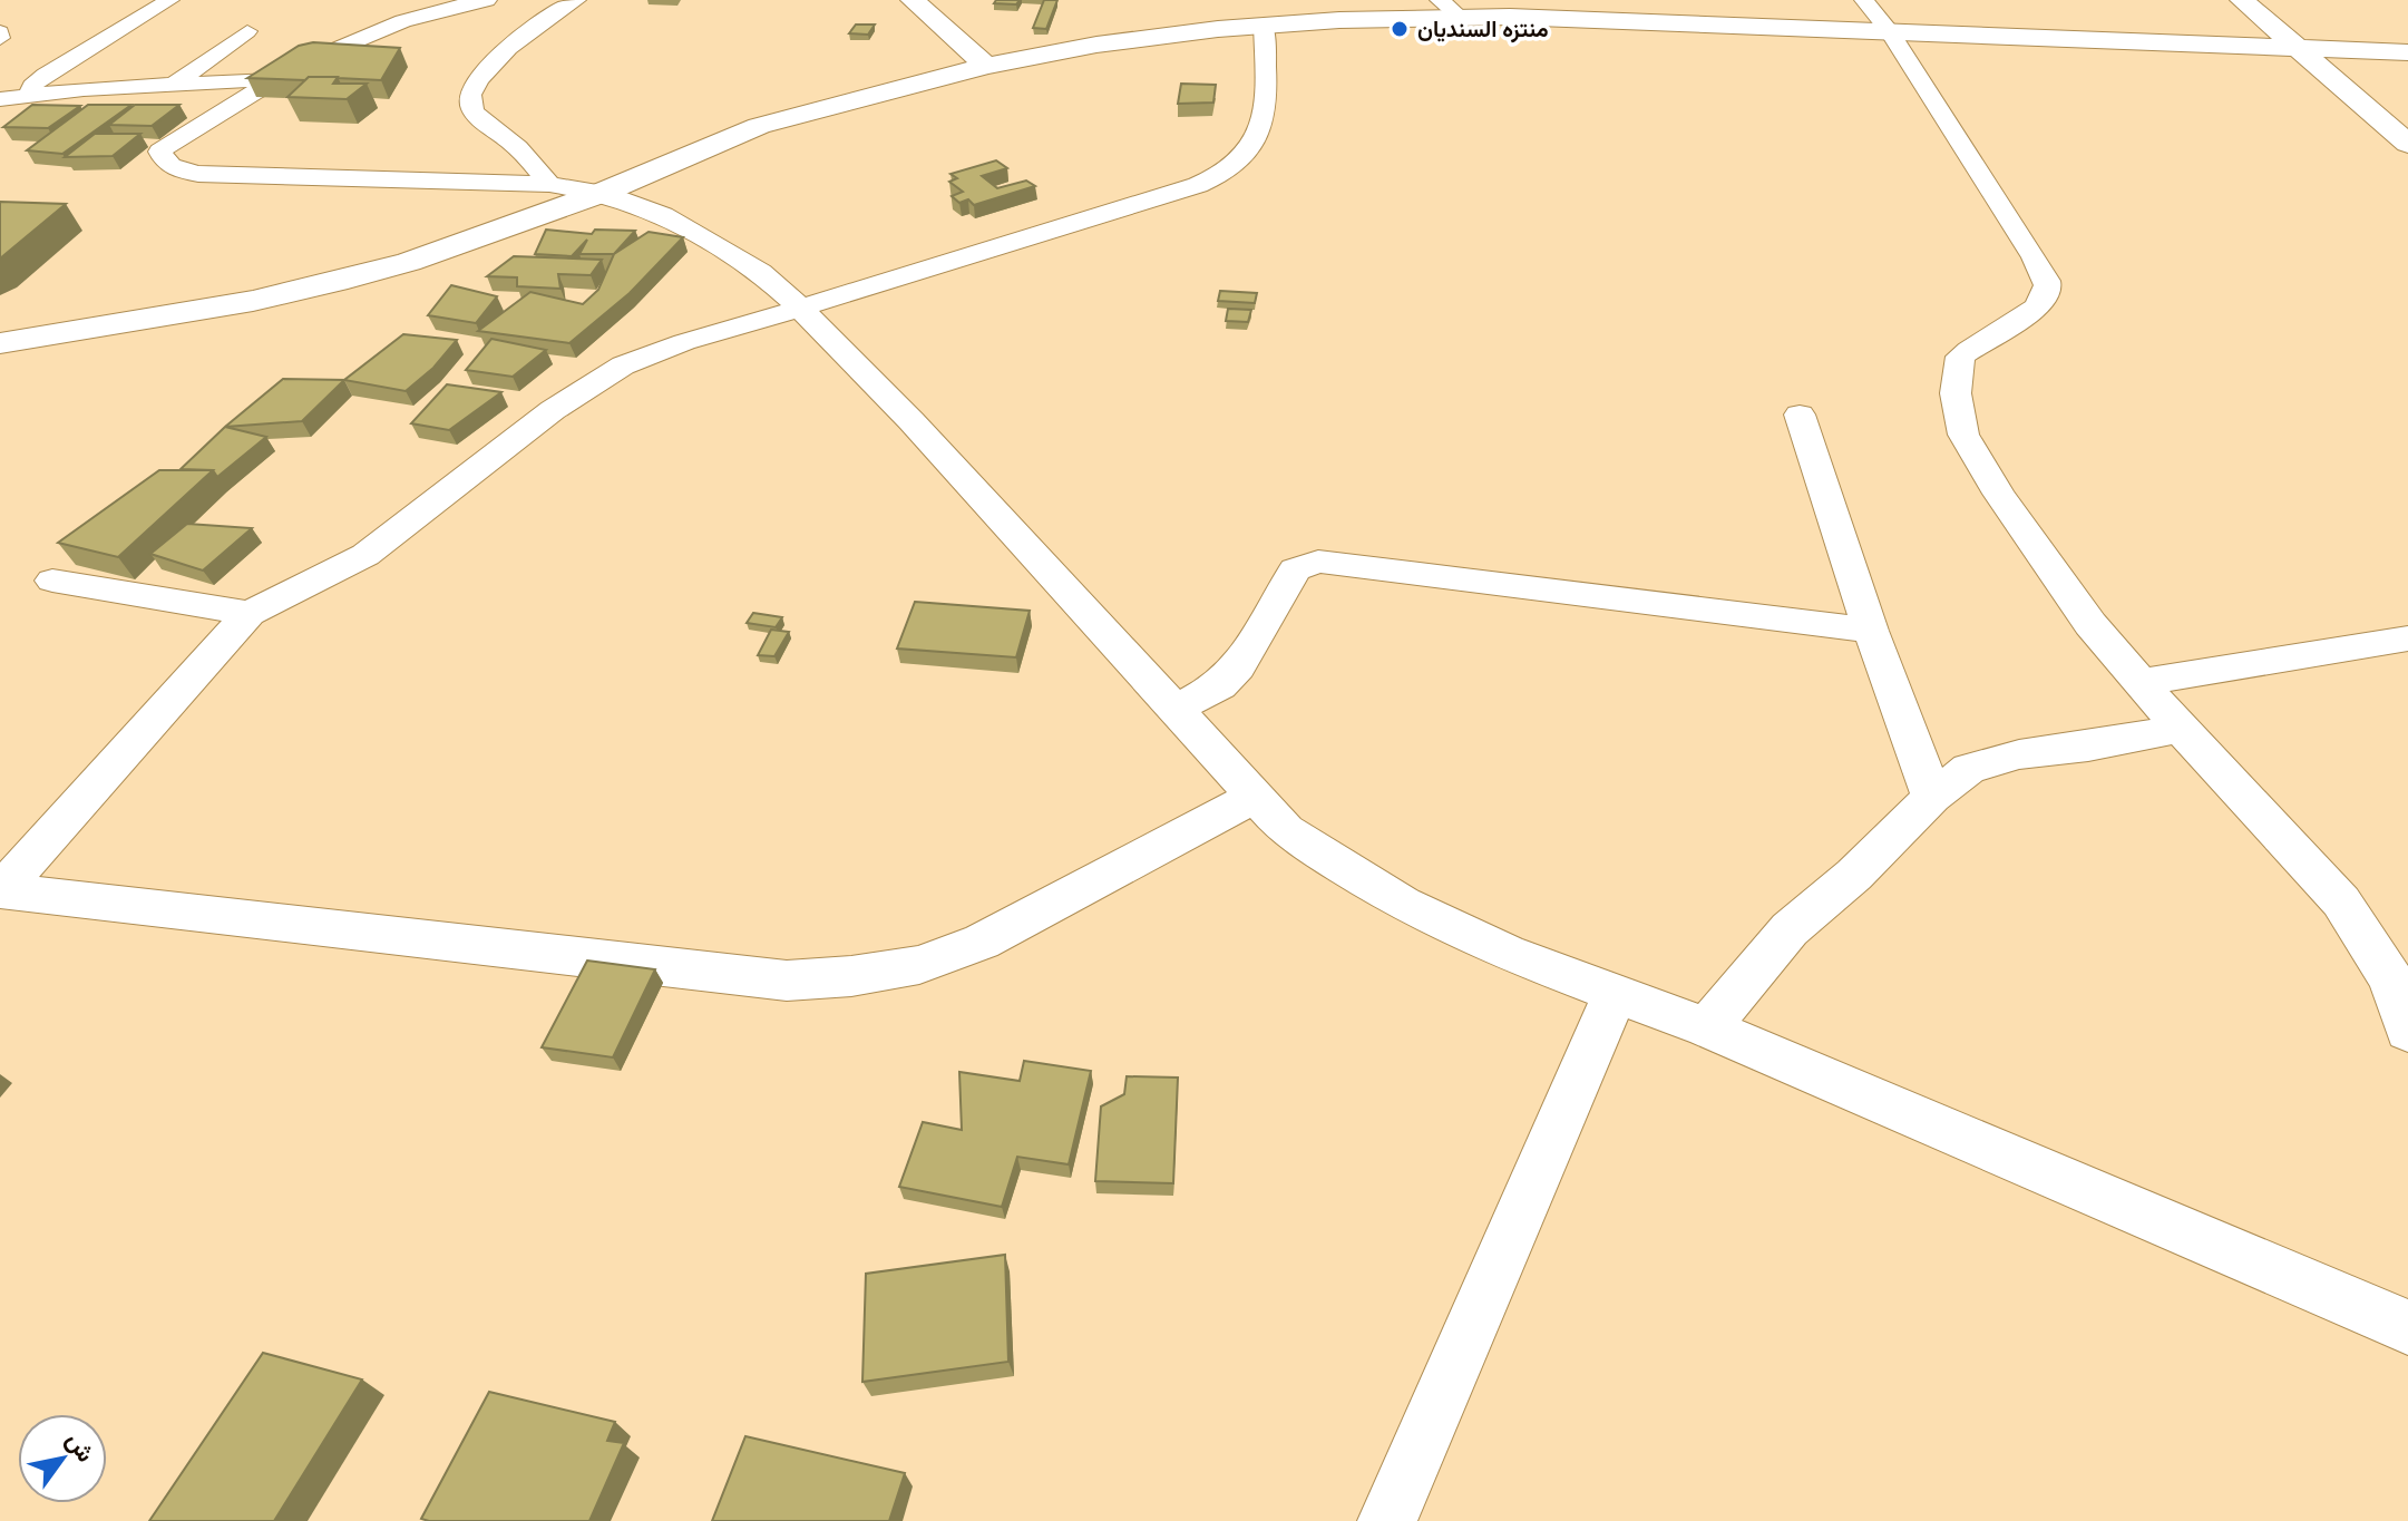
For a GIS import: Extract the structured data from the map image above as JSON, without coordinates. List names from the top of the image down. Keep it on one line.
{"places":["منتزه السنديان"],"north":"top right"}
